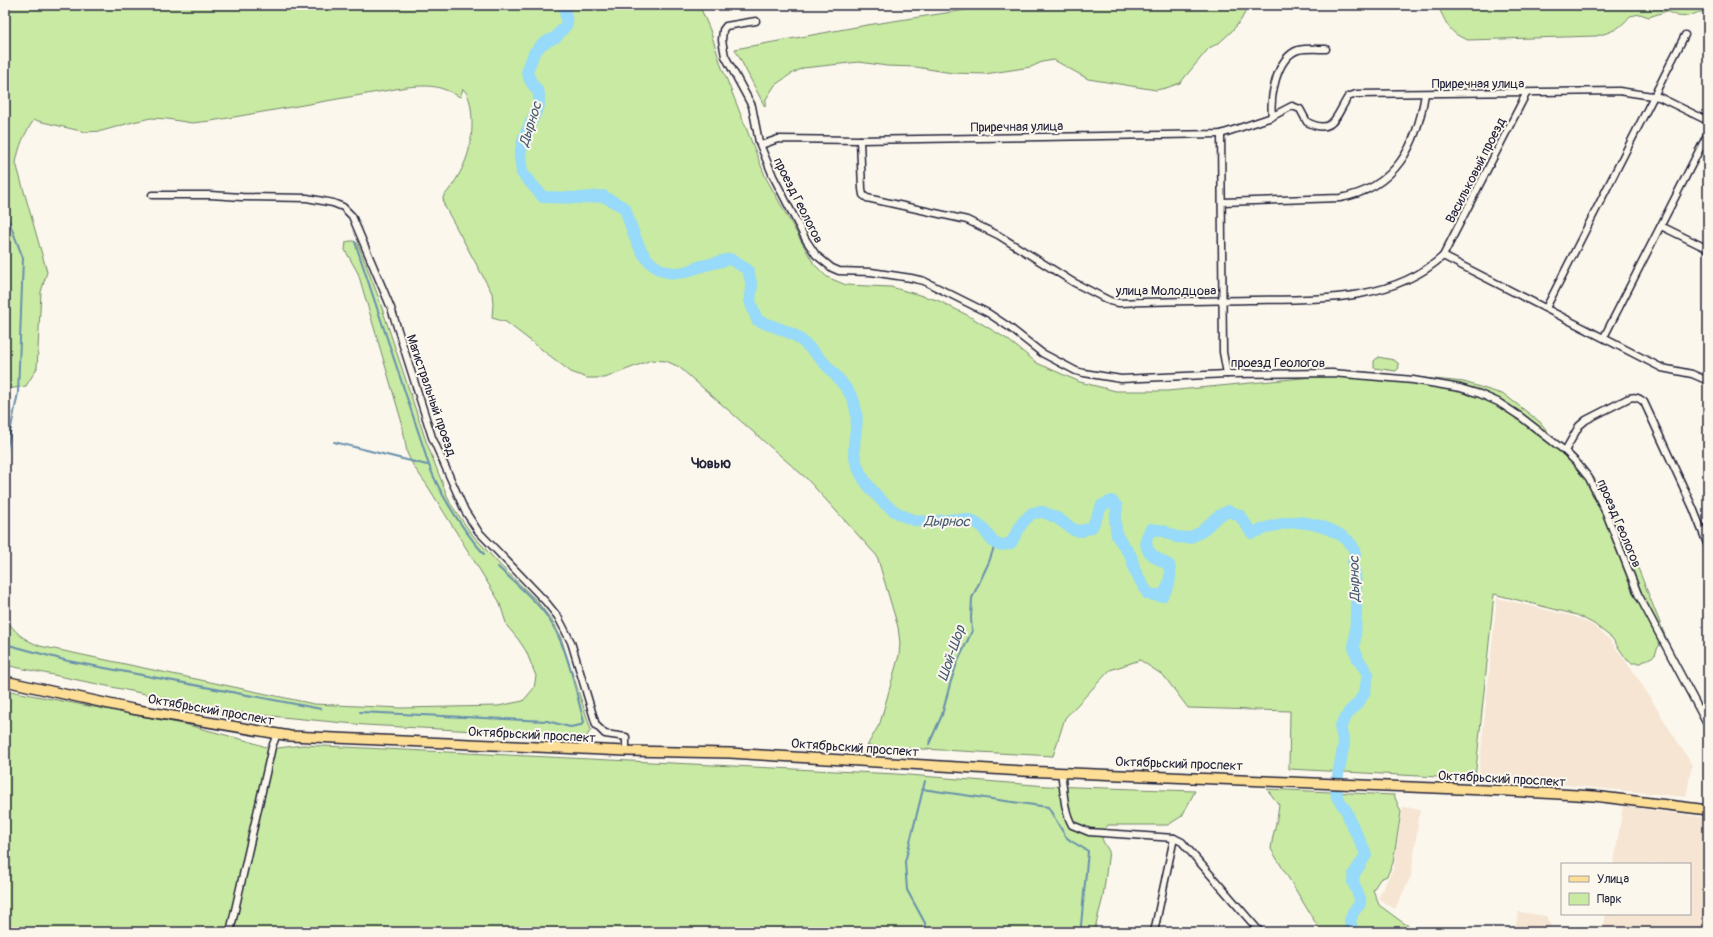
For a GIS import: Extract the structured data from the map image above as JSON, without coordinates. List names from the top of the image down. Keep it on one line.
{"streets":{"main road":["Октябрьский проспект"],"street":["Приречная улица","Васильковый проезд","проезд Геологов","улица Молодцова","Магистральный проезд"]},"crossings":[["Приречная улица","Васильковый проезд"],["Приречная улица","проезд Геологов"],["Приречная улица","улица Молодцова"],["Васильковый проезд","улица Молодцова"],["Магистральный проезд","Октябрьский проспект"]],"districts":["Човью"],"water":["Дырнос","Шой-Шор"],"legend":["Улица","Парк"]}
